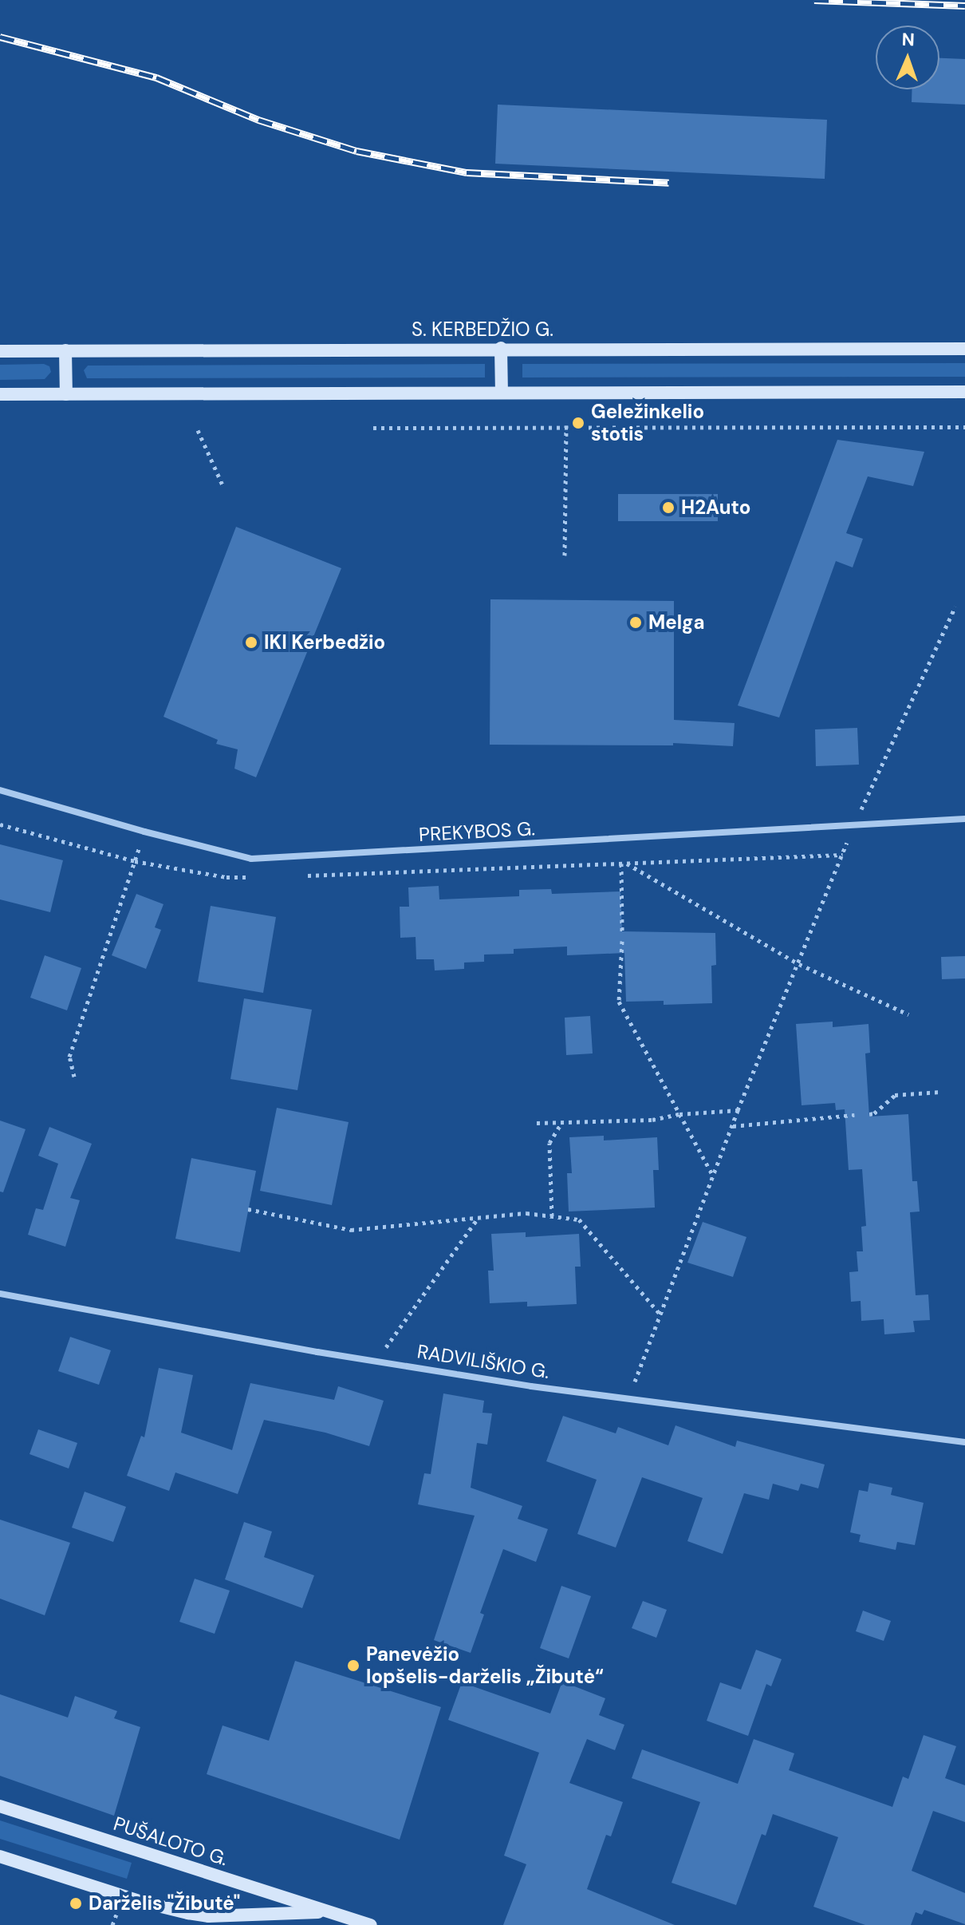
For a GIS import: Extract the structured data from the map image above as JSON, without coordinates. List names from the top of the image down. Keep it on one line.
{"streets":{"main road":["S. KERBEDŽIO G.","PUŠALOTO G."],"street":["PREKYBOS G.","RADVILIŠKIO G."]},"places":["Geležinkelio stotis","H2Auto","Melga","IKI Kerbedžio","Panevėžio lopšelis-darželis „Žibutė“","Darželis \"Žibutė\""],"north":"top"}
